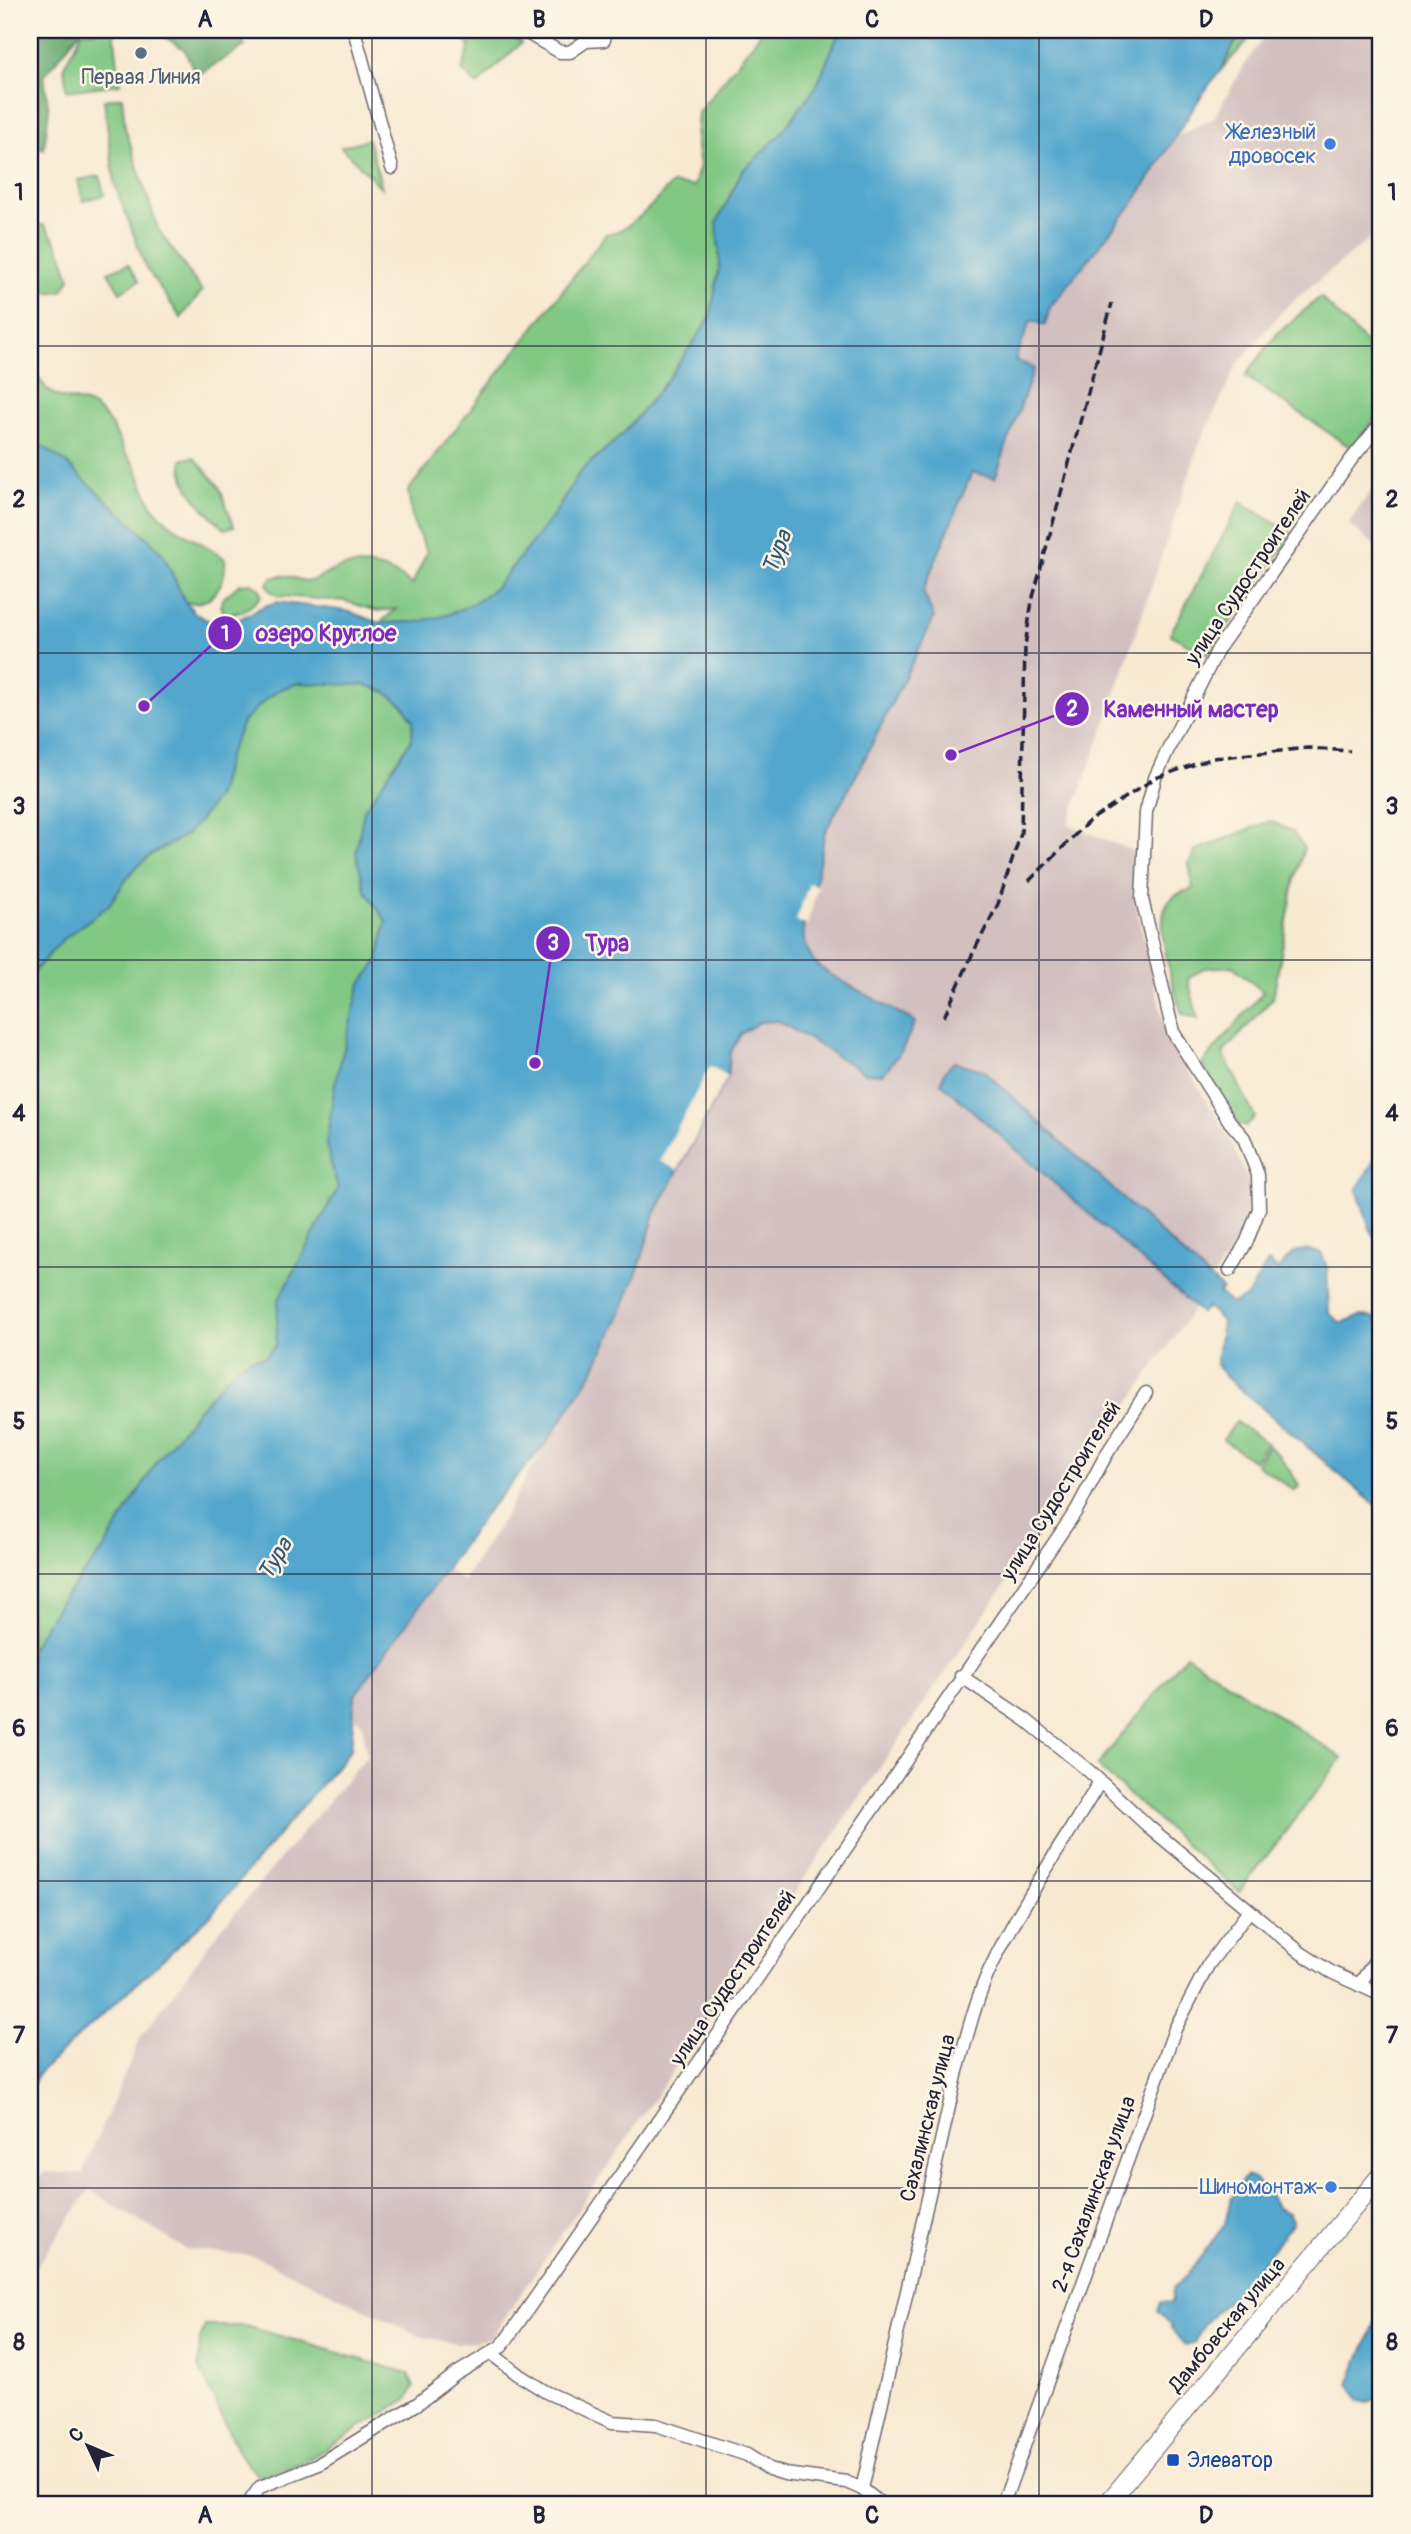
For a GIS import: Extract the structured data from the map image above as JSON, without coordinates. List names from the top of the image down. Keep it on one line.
{"streets":{"main road":["Дамбовская улица"],"street":["улица Судостроителей","Сахалинская улица","2-я Сахалинская улица"]},"water":["Тура"],"places":{"other":["Первая Линия","Железный дровосек","озеро Круглое","Каменный мастер","Тура","Шиномонтаж"],"transit":["Элеватор"]},"north":"top left","grid":{"columns":["A","B","C","D"],"rows":["1","2","3","4","5","6","7","8"]}}
